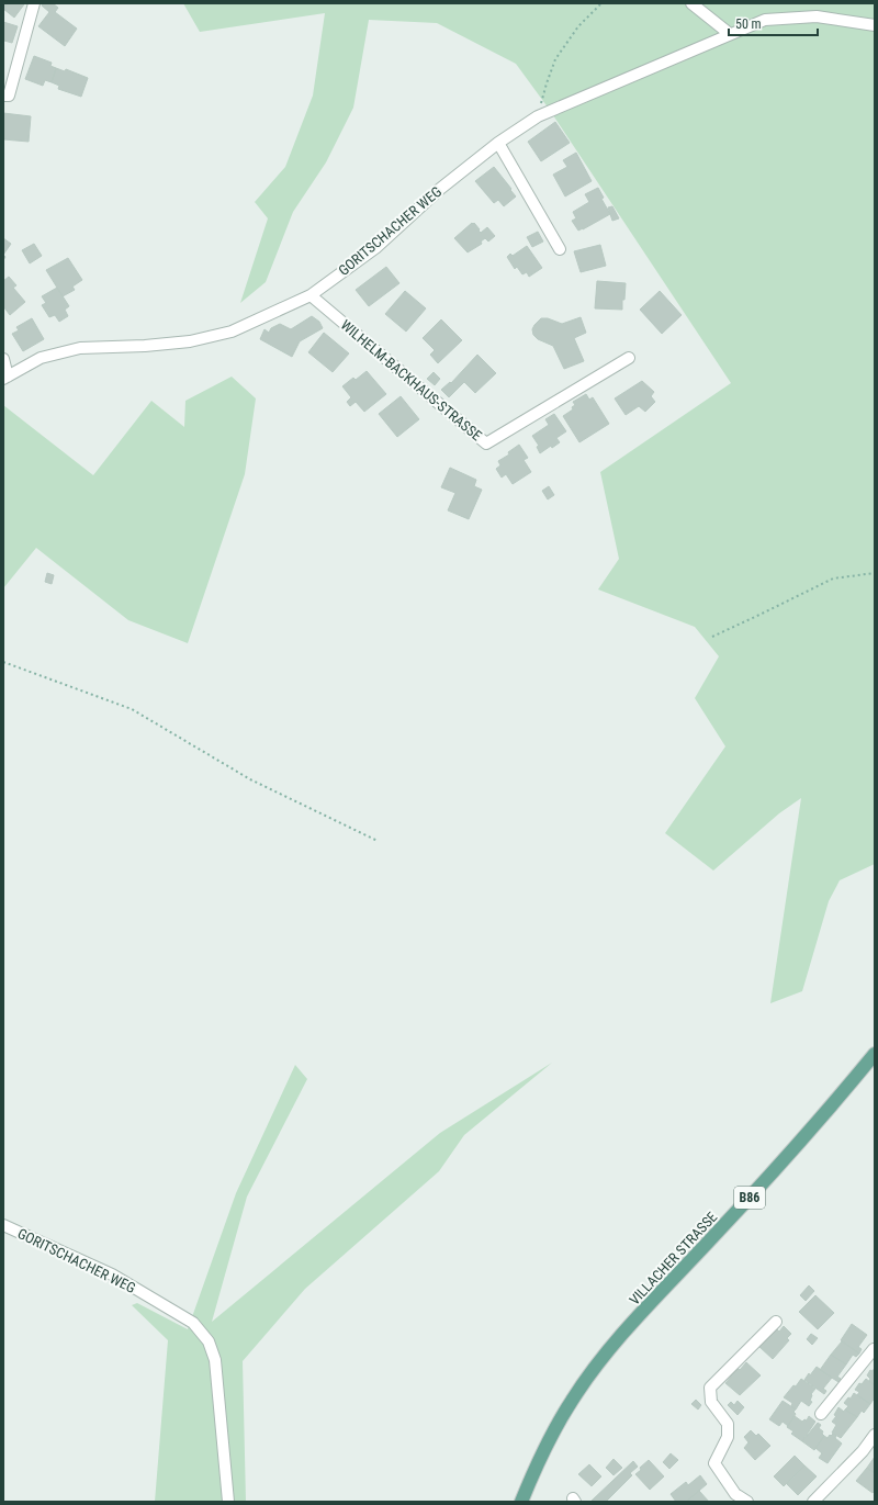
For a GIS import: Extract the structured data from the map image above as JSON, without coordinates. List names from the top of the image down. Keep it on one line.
{"streets":{"main road":["B86","VILLACHER STRASSE"],"street":["GORITSCHACHER WEG","WILHELM-BACKHAUS-STRASSE"]},"crossings":[["GORITSCHACHER WEG","WILHELM-BACKHAUS-STRASSE"]],"scale_bar":"50 m"}
